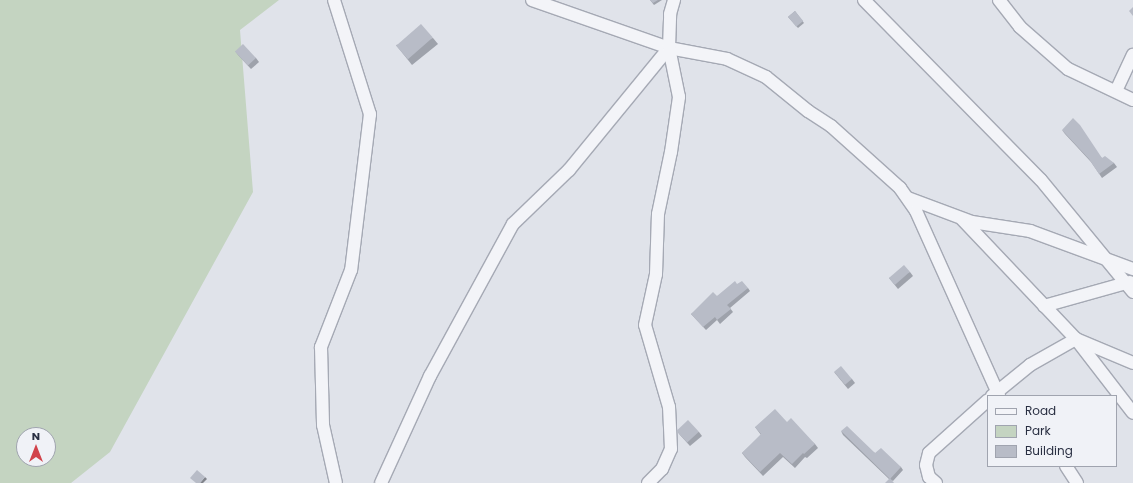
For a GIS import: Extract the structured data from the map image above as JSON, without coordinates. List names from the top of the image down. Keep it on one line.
{"legend":["Road","Park","Building"],"north":"top"}
